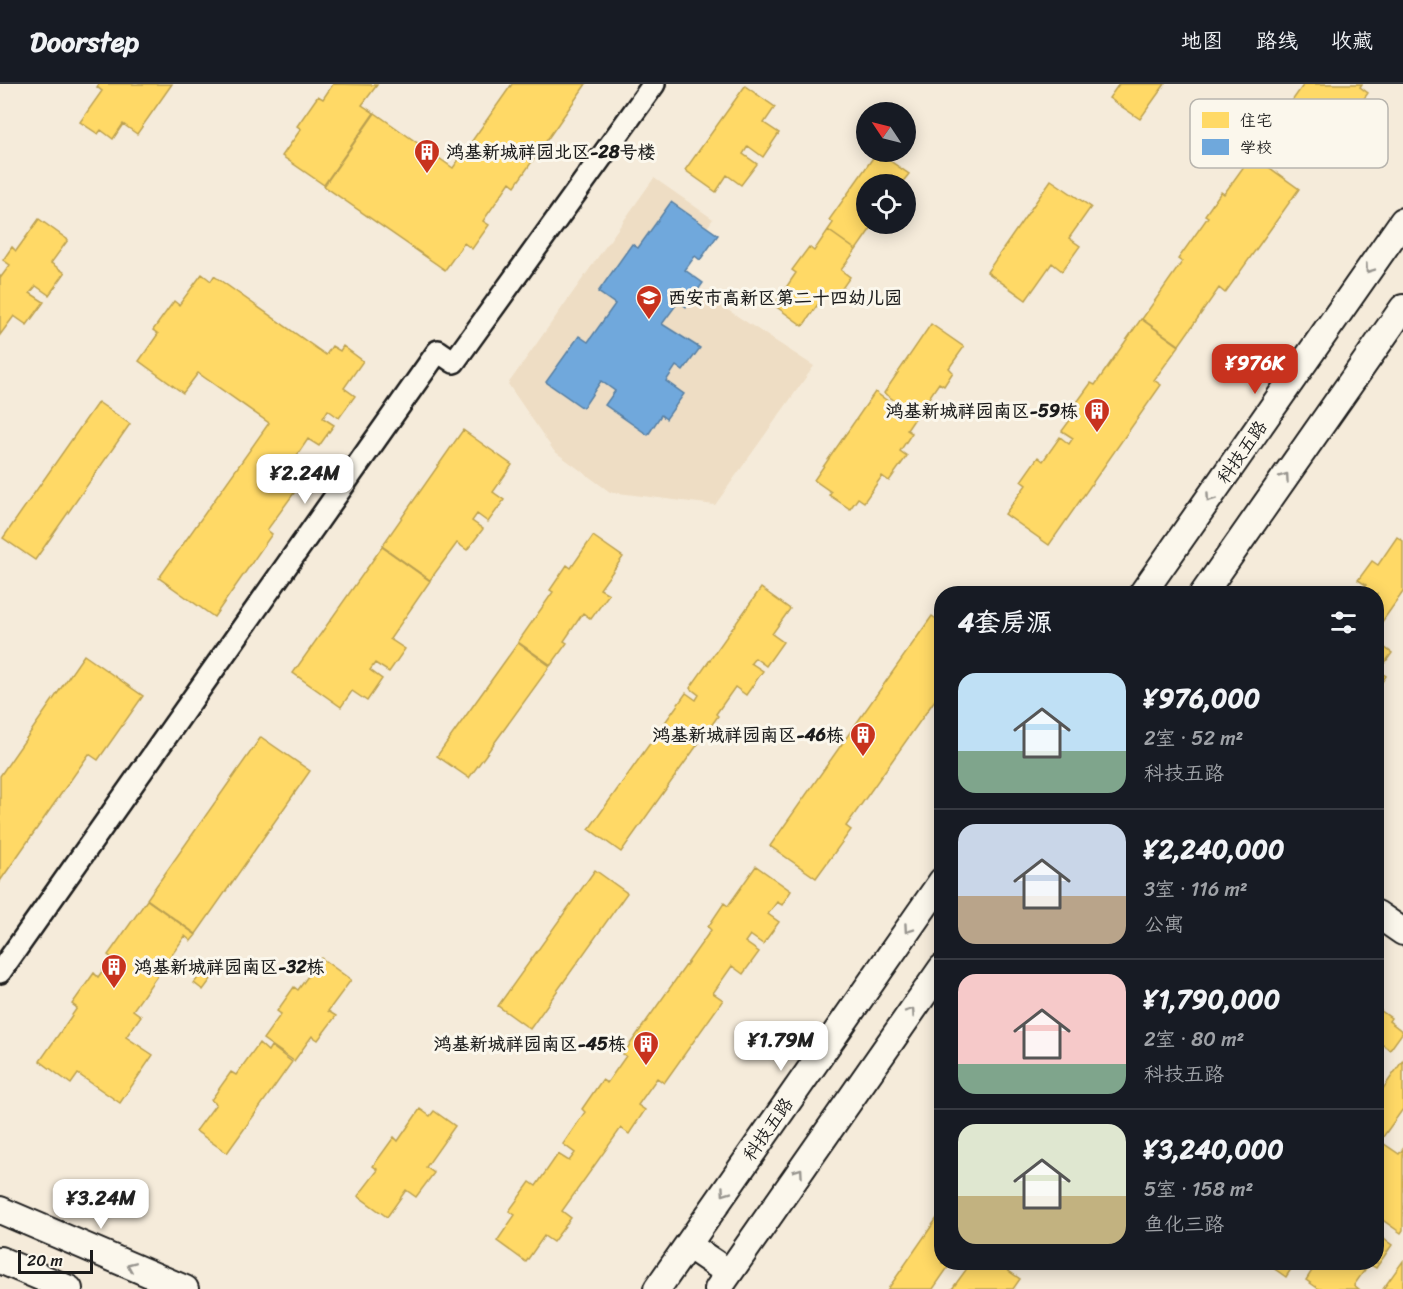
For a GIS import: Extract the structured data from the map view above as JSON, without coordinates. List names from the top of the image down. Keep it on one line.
{"streets":{"street":["科技五路"]},"places":{"building":["鸿基新城祥园北区-28号楼","鸿基新城祥园南区-59栋","鸿基新城祥园南区-46栋","鸿基新城祥园南区-32栋","鸿基新城祥园南区-45栋"],"school or university":["西安市高新区第二十四幼儿园"]},"legend":["住宅","学校"],"scale_bar":"20 m","north":"top left","page":{"header":"Doorstep","nav":["地图","路线","收藏"],"price":["¥976K","¥2.24M","¥1.79M","¥3.24M"],"heading":"4套房源","list":[{"name":"¥976,000","note":"2室 · 52 m² · 科技五路"},{"name":"¥2,240,000","note":"3室 · 116 m² · 公寓"},{"name":"¥1,790,000","note":"2室 · 80 m² · 科技五路"},{"name":"¥3,240,000","note":"5室 · 158 m² · 鱼化三路"}],"scale":"20 m"}}
